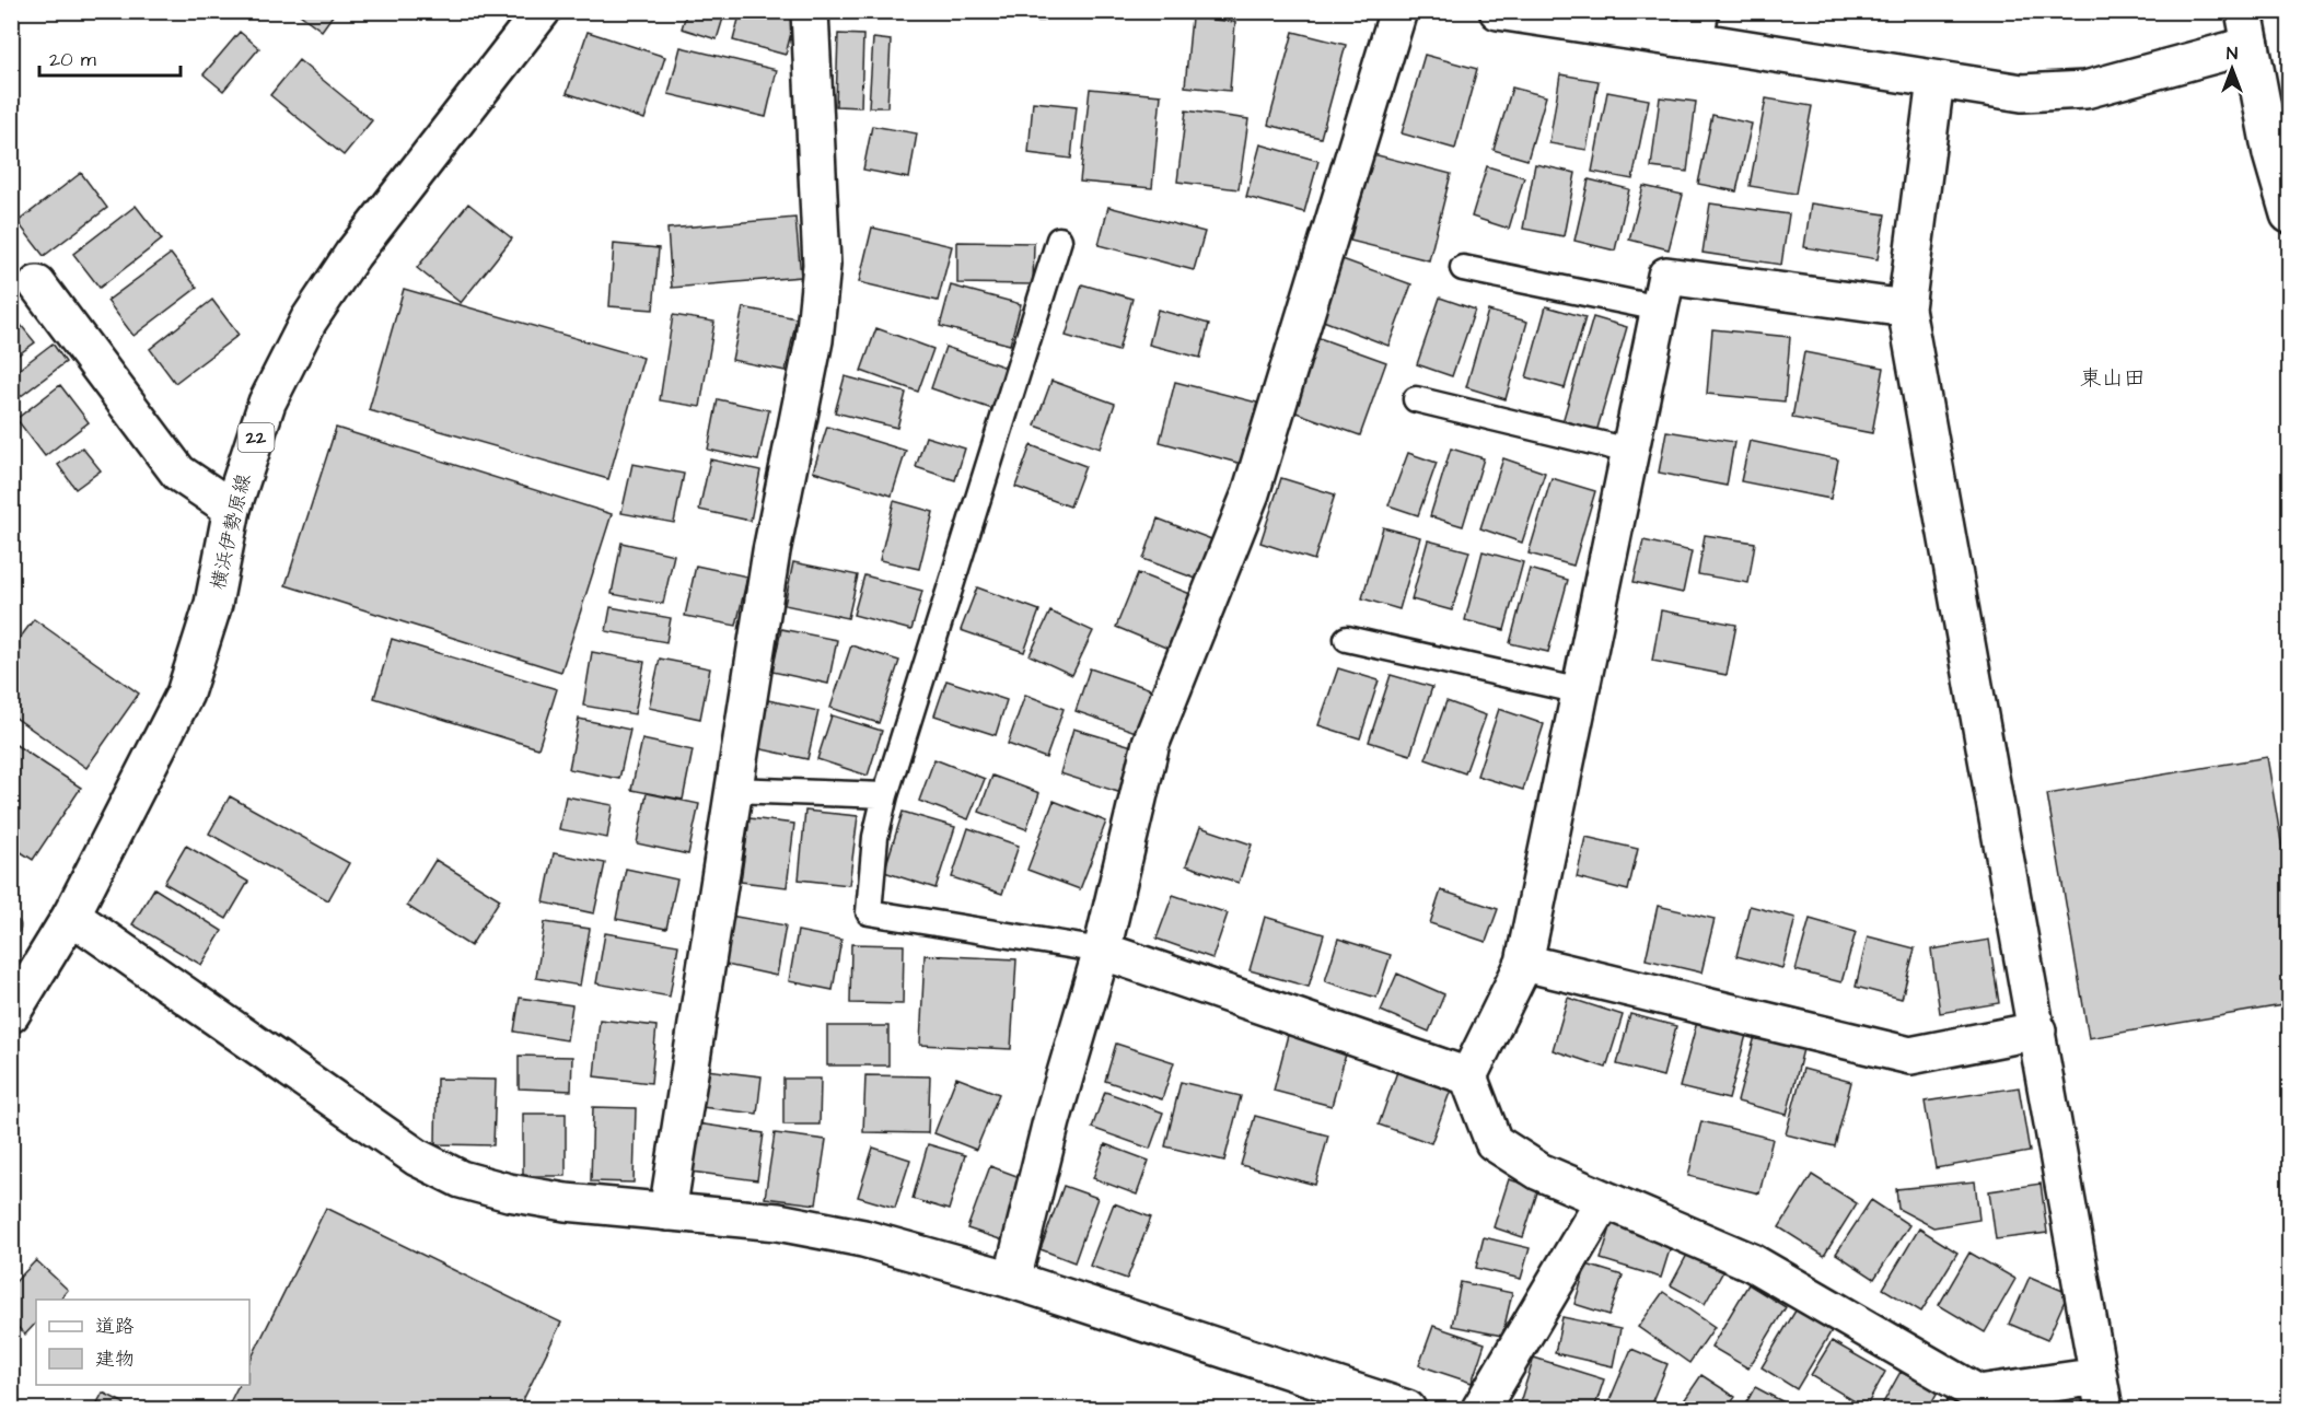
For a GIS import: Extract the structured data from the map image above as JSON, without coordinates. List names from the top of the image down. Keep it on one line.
{"streets":{"street":["22","横浜伊勢原線"]},"districts":["東山田"],"legend":["道路","建物"],"scale_bar":"20 m","north":"top"}
